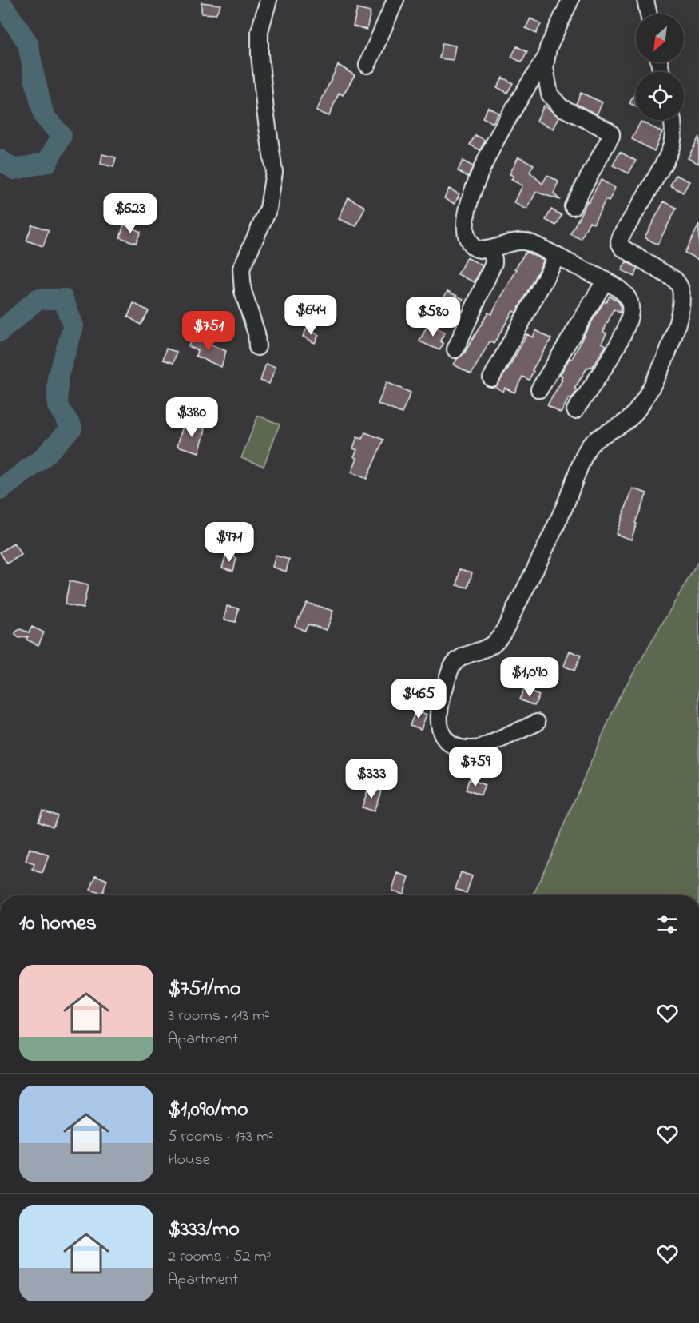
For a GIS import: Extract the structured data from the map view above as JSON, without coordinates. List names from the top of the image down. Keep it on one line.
{"north":"bottom left","page":{"price":["$623","$644","$580","$751","$380","$971","$1,090","$465","$759","$333"],"heading":"10 homes","list":[{"name":"$751/mo","note":"3 rooms · 113 m² · Apartment"},{"name":"$1,090/mo","note":"5 rooms · 173 m² · House"},{"name":"$333/mo","note":"2 rooms · 52 m² · Apartment"}]}}
